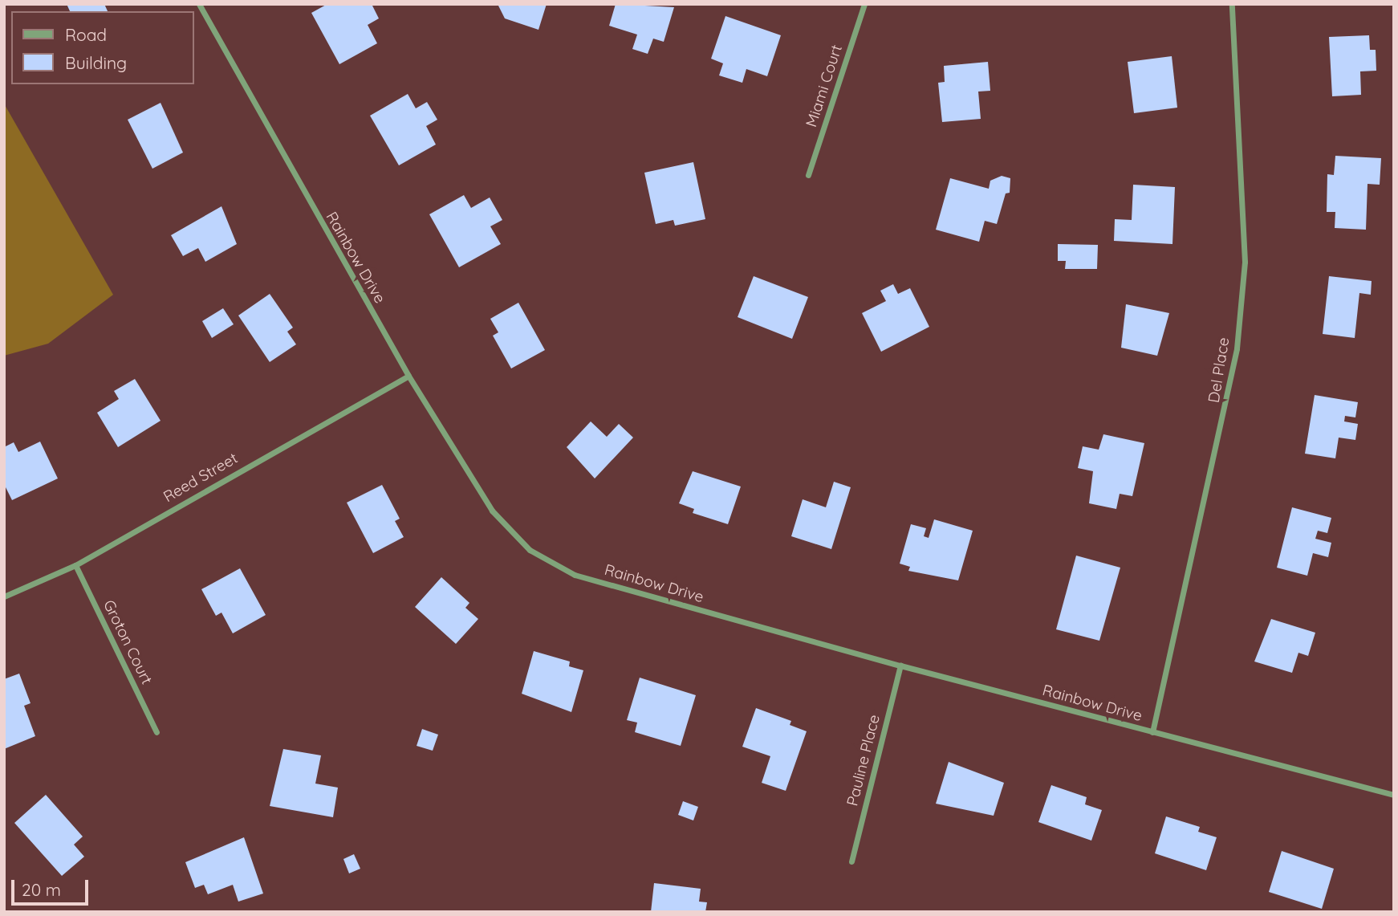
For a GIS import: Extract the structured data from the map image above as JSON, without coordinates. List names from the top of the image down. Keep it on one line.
{"streets":{"street":["Miami Court","Rainbow Drive","Del Place","Reed Street","Groton Court","Pauline Place"]},"crossings":[["Rainbow Drive","Del Place"],["Rainbow Drive","Reed Street"],["Rainbow Drive","Pauline Place"],["Reed Street","Groton Court"]],"legend":["Road","Building"],"scale_bar":"20 m"}
